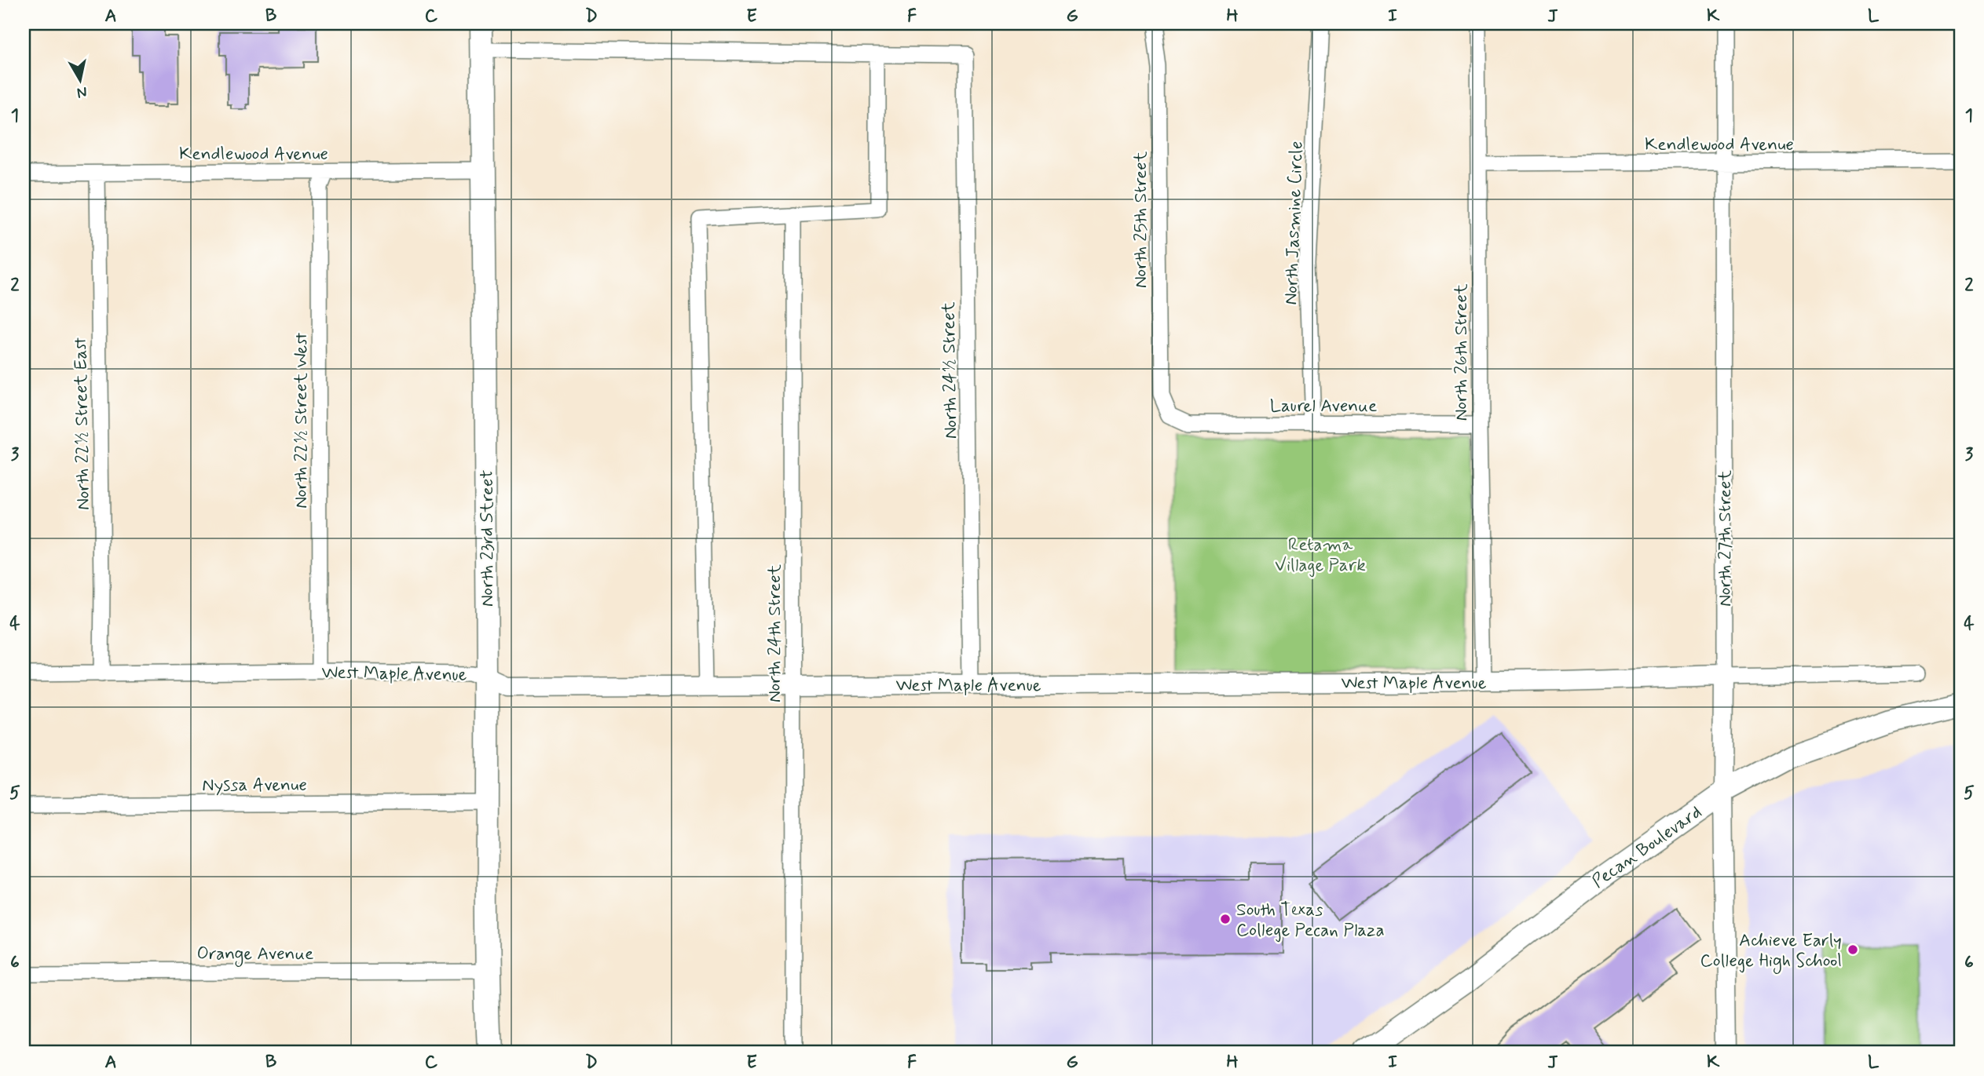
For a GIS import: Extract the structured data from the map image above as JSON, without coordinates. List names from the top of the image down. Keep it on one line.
{"streets":{"main road":["North 23rd Street","Pecan Boulevard"],"street":["Kendlewood Avenue","North 25th Street","North Jasmine Circle","North 26th Street","North 24½ Street","Laurel Avenue","North 22½ Street West","North 22½ Street East","North 27th Street","North 24th Street","West Maple Avenue","Nyssa Avenue","Orange Avenue"]},"crossings":[["Kendlewood Avenue","North 26th Street"],["Kendlewood Avenue","North 22½ Street West"],["Kendlewood Avenue","North 22½ Street East"],["Kendlewood Avenue","North 23rd Street"],["Kendlewood Avenue","North 27th Street"],["North 25th Street","Laurel Avenue"],["North Jasmine Circle","Laurel Avenue"],["North 26th Street","Laurel Avenue"],["North 26th Street","West Maple Avenue"],["North 24½ Street","West Maple Avenue"],["North 22½ Street West","West Maple Avenue"],["North 22½ Street East","West Maple Avenue"],["North 23rd Street","West Maple Avenue"],["North 23rd Street","Nyssa Avenue"],["North 23rd Street","Orange Avenue"],["North 27th Street","West Maple Avenue"],["North 27th Street","Pecan Boulevard"],["North 24th Street","West Maple Avenue"]],"parks":["Retama Village Park"],"places":["South Texas College Pecan Plaza","Achieve Early College High School"],"north":"bottom","grid":{"columns":["A","B","C","D","E","F","G","H","I","J","K","L"],"rows":["1","2","3","4","5","6"]}}
